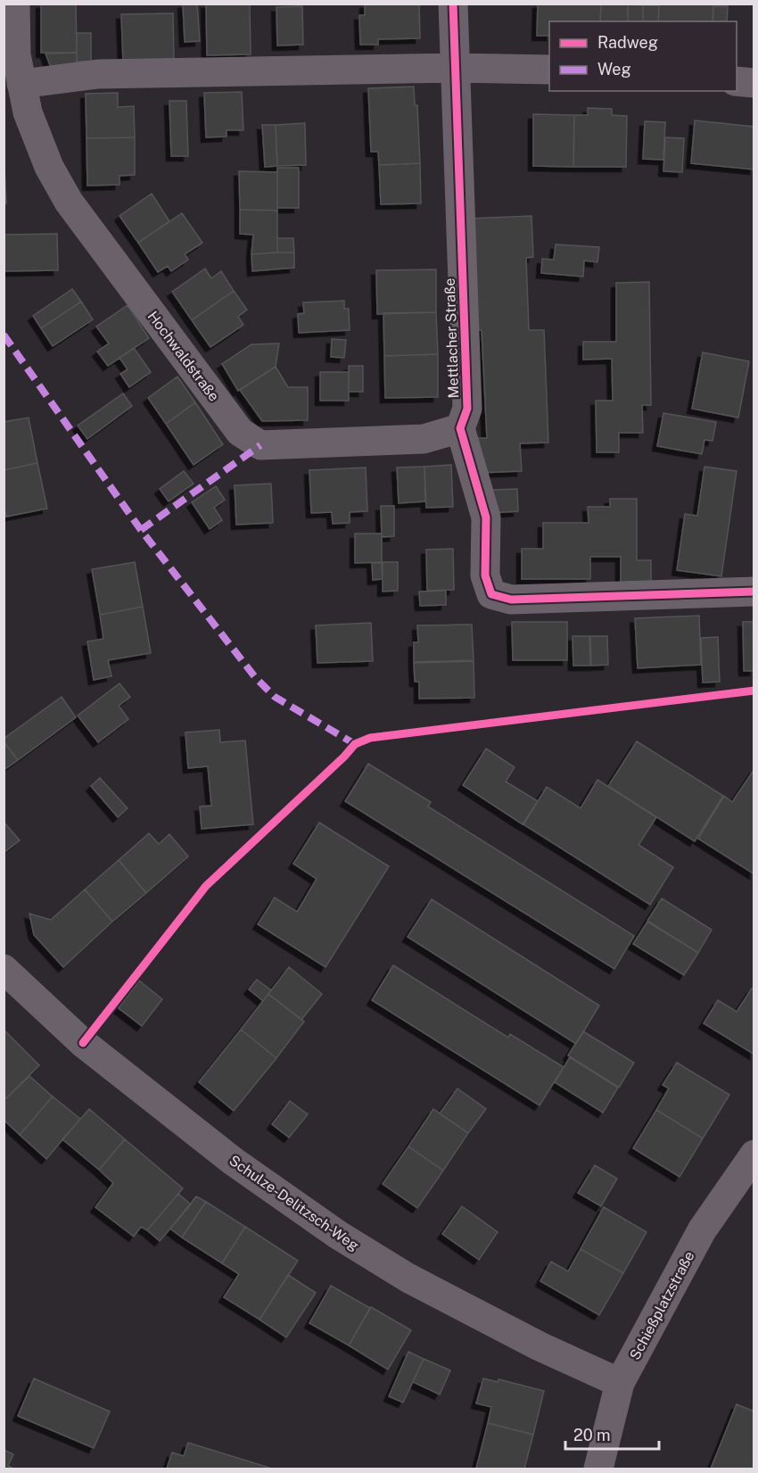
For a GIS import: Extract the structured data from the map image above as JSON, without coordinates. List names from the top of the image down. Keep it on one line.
{"streets":{"street":["Mettlacher Straße","Hochwaldstraße","Schulze-Delitzsch-Weg","Schießplatzstraße"]},"crossings":[["Mettlacher Straße","Hochwaldstraße"],["Schulze-Delitzsch-Weg","Schießplatzstraße"]],"legend":["Radweg","Weg"],"scale_bar":"20 m"}
